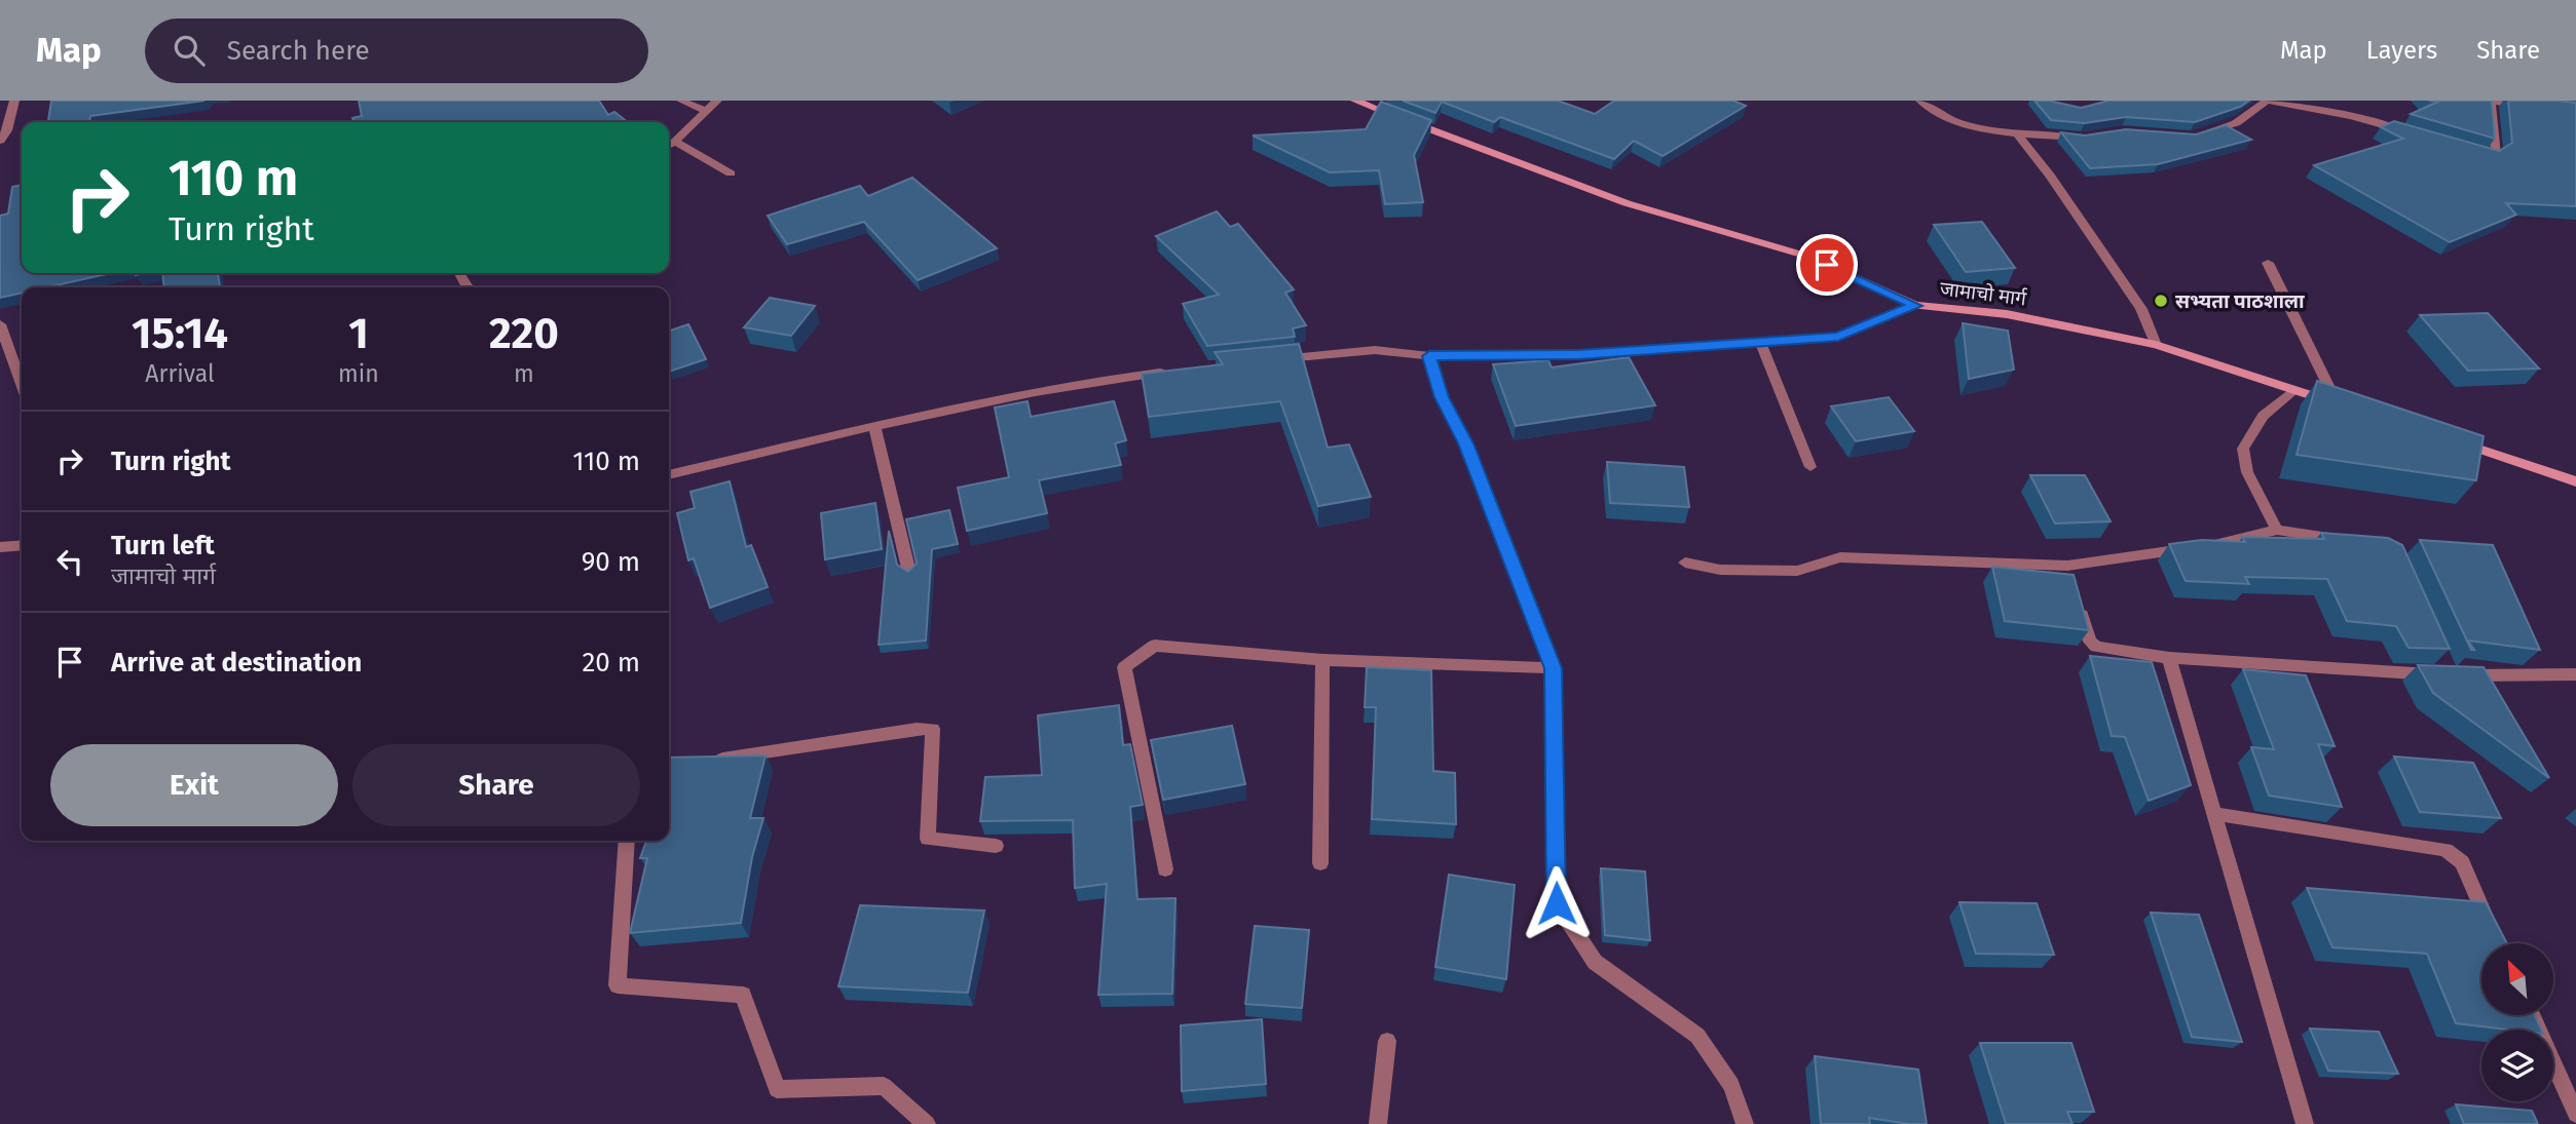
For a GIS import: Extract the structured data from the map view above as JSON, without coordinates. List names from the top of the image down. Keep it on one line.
{"streets":{"street":["जामाचो मार्ग"]},"places":["सभ्यता पाठशाला"],"north":"top left","page":{"header":"Map","search":"Search here","nav":["Map","Layers","Share"],"turn":["110 m","Turn right"],"eta":["15:14","Arrival","1","min","220","m"],"list":[{"name":"Turn right","value":"110 m"},{"name":"Turn left","note":"जामाचो मार्ग","value":"90 m"},{"name":"Arrive at destination","value":"20 m"}],"buttons":["Exit","Share"]}}
